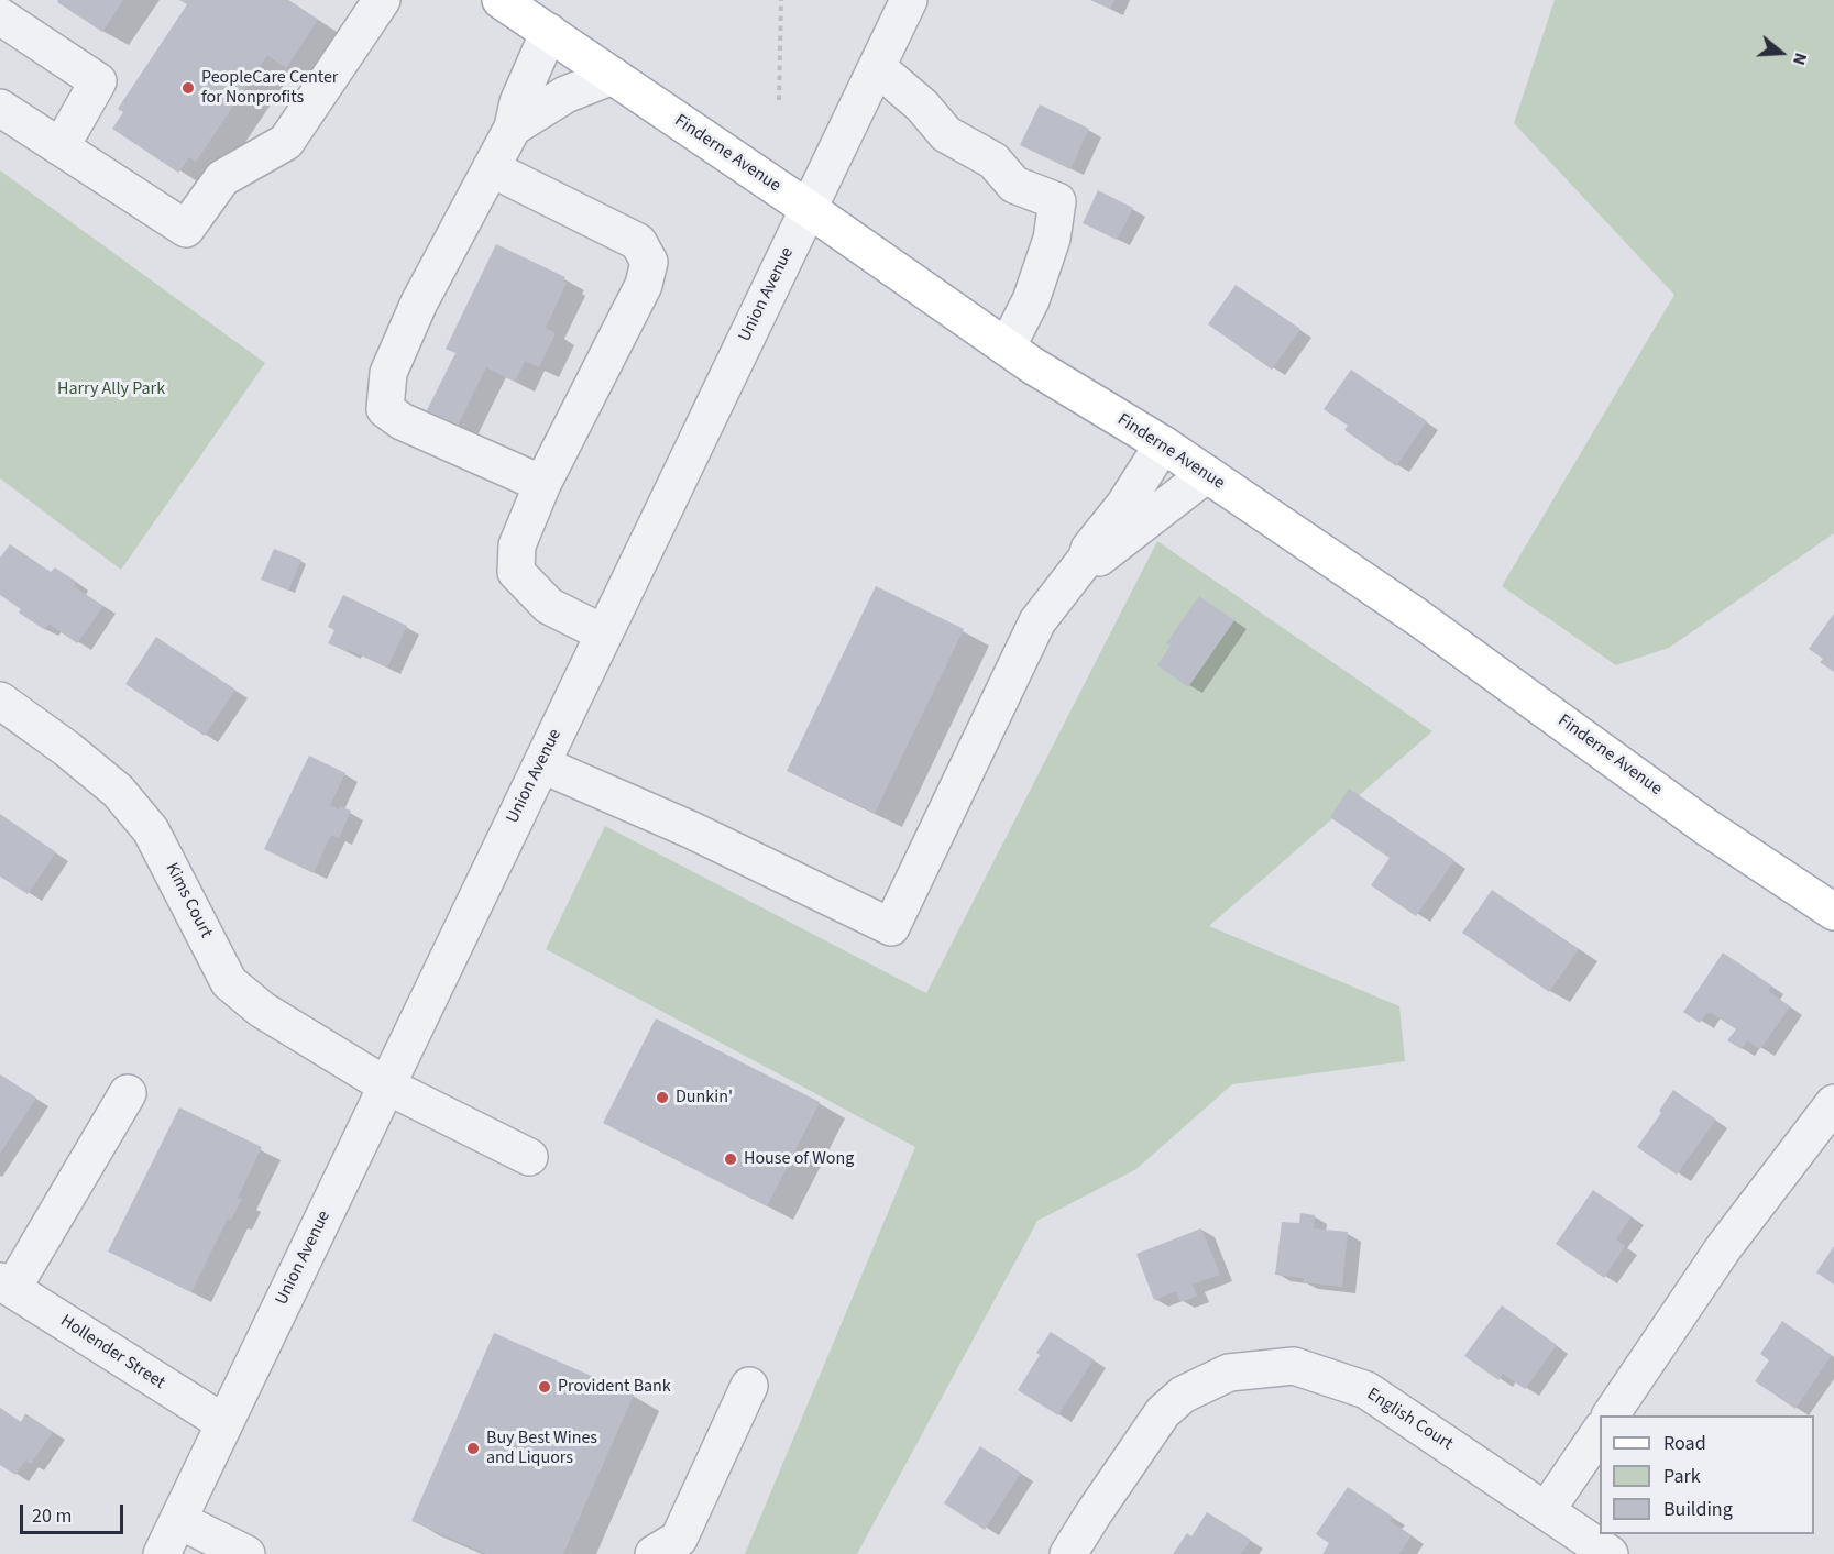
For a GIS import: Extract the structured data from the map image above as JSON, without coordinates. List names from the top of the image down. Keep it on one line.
{"streets":{"main road":["Finderne Avenue"],"street":["Union Avenue","Kims Court","Hollender Street","English Court"]},"crossings":[["Finderne Avenue","Union Avenue"],["Union Avenue","Kims Court"],["Union Avenue","Hollender Street"]],"parks":["Harry Ally Park"],"places":["PeopleCare Center for Nonprofits","Dunkin'","House of Wong","Provident Bank","Buy Best Wines and Liquors"],"legend":["Road","Park","Building"],"scale_bar":"20 m","north":"right"}
